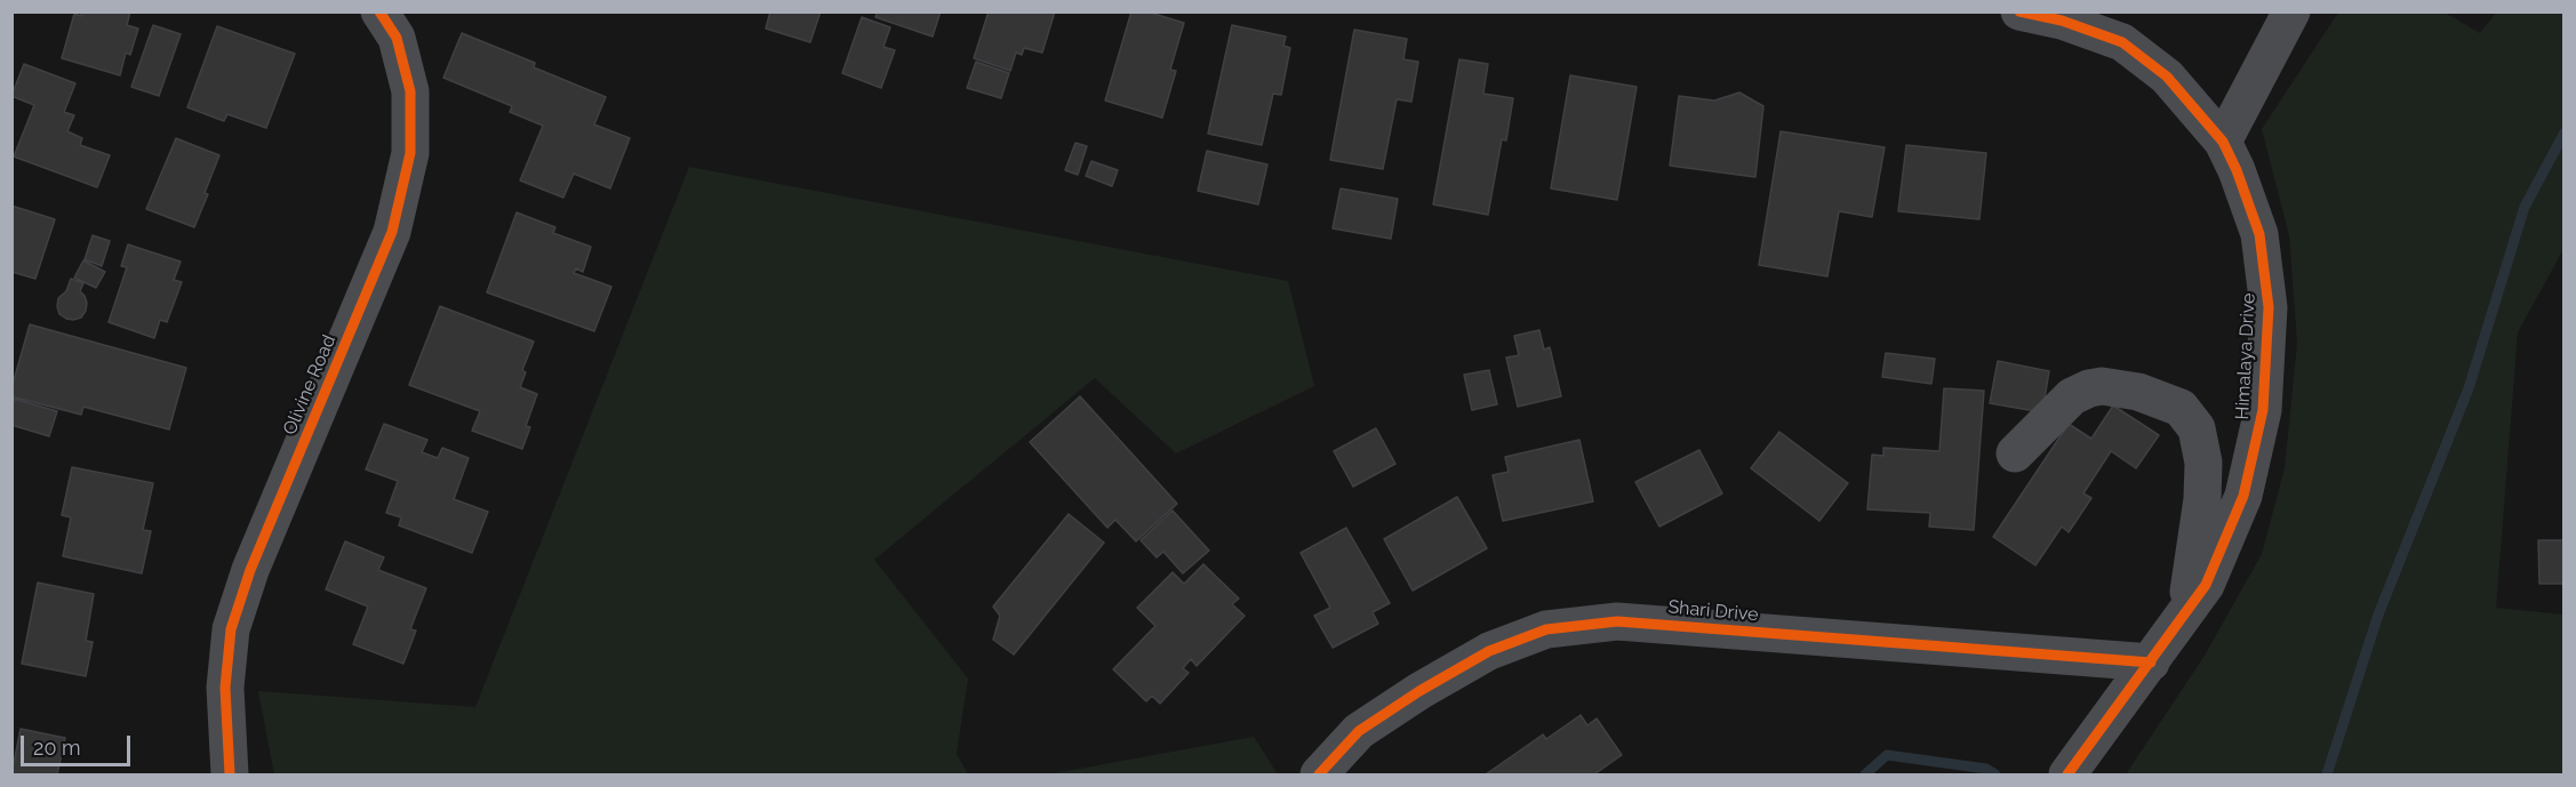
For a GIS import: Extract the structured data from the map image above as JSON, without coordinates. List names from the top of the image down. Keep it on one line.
{"streets":{"street":["Himalaya Drive","Olivine Road","Shari Drive"]},"crossings":[["Himalaya Drive","Shari Drive"]],"scale_bar":"20 m"}
